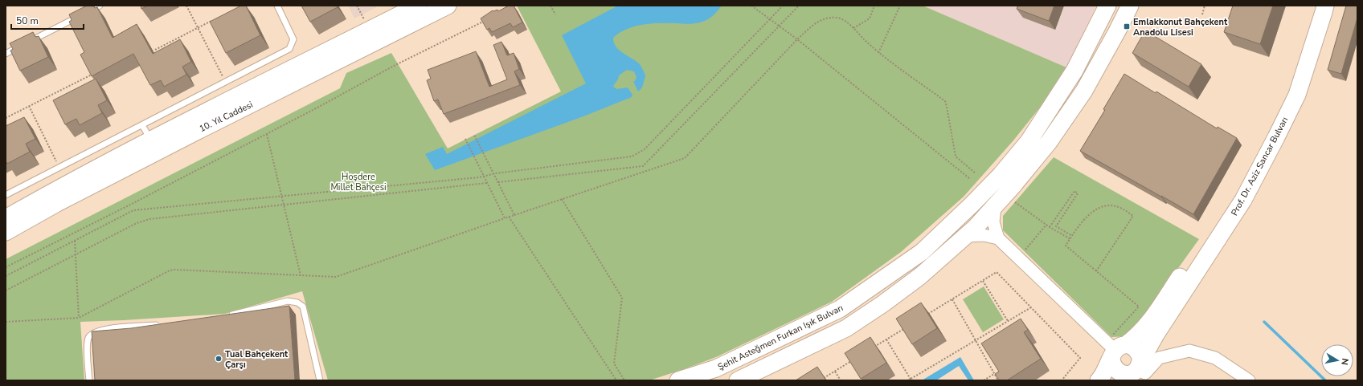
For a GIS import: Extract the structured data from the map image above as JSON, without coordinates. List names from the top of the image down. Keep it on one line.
{"streets":{"street":["10. Yıl Caddesi","Prof. Dr. Aziz Sancar Bulvarı","Şehit Asteğmen Furkan Işık Bulvarı"]},"parks":["Hoşdere Millet Bahçesi"],"places":{"transit":["Emlakkonut Bahçekent Anadolu Lisesi"],"other":["Tual Bahçekent Çarşı"]},"scale_bar":"50 m","north":"right"}
